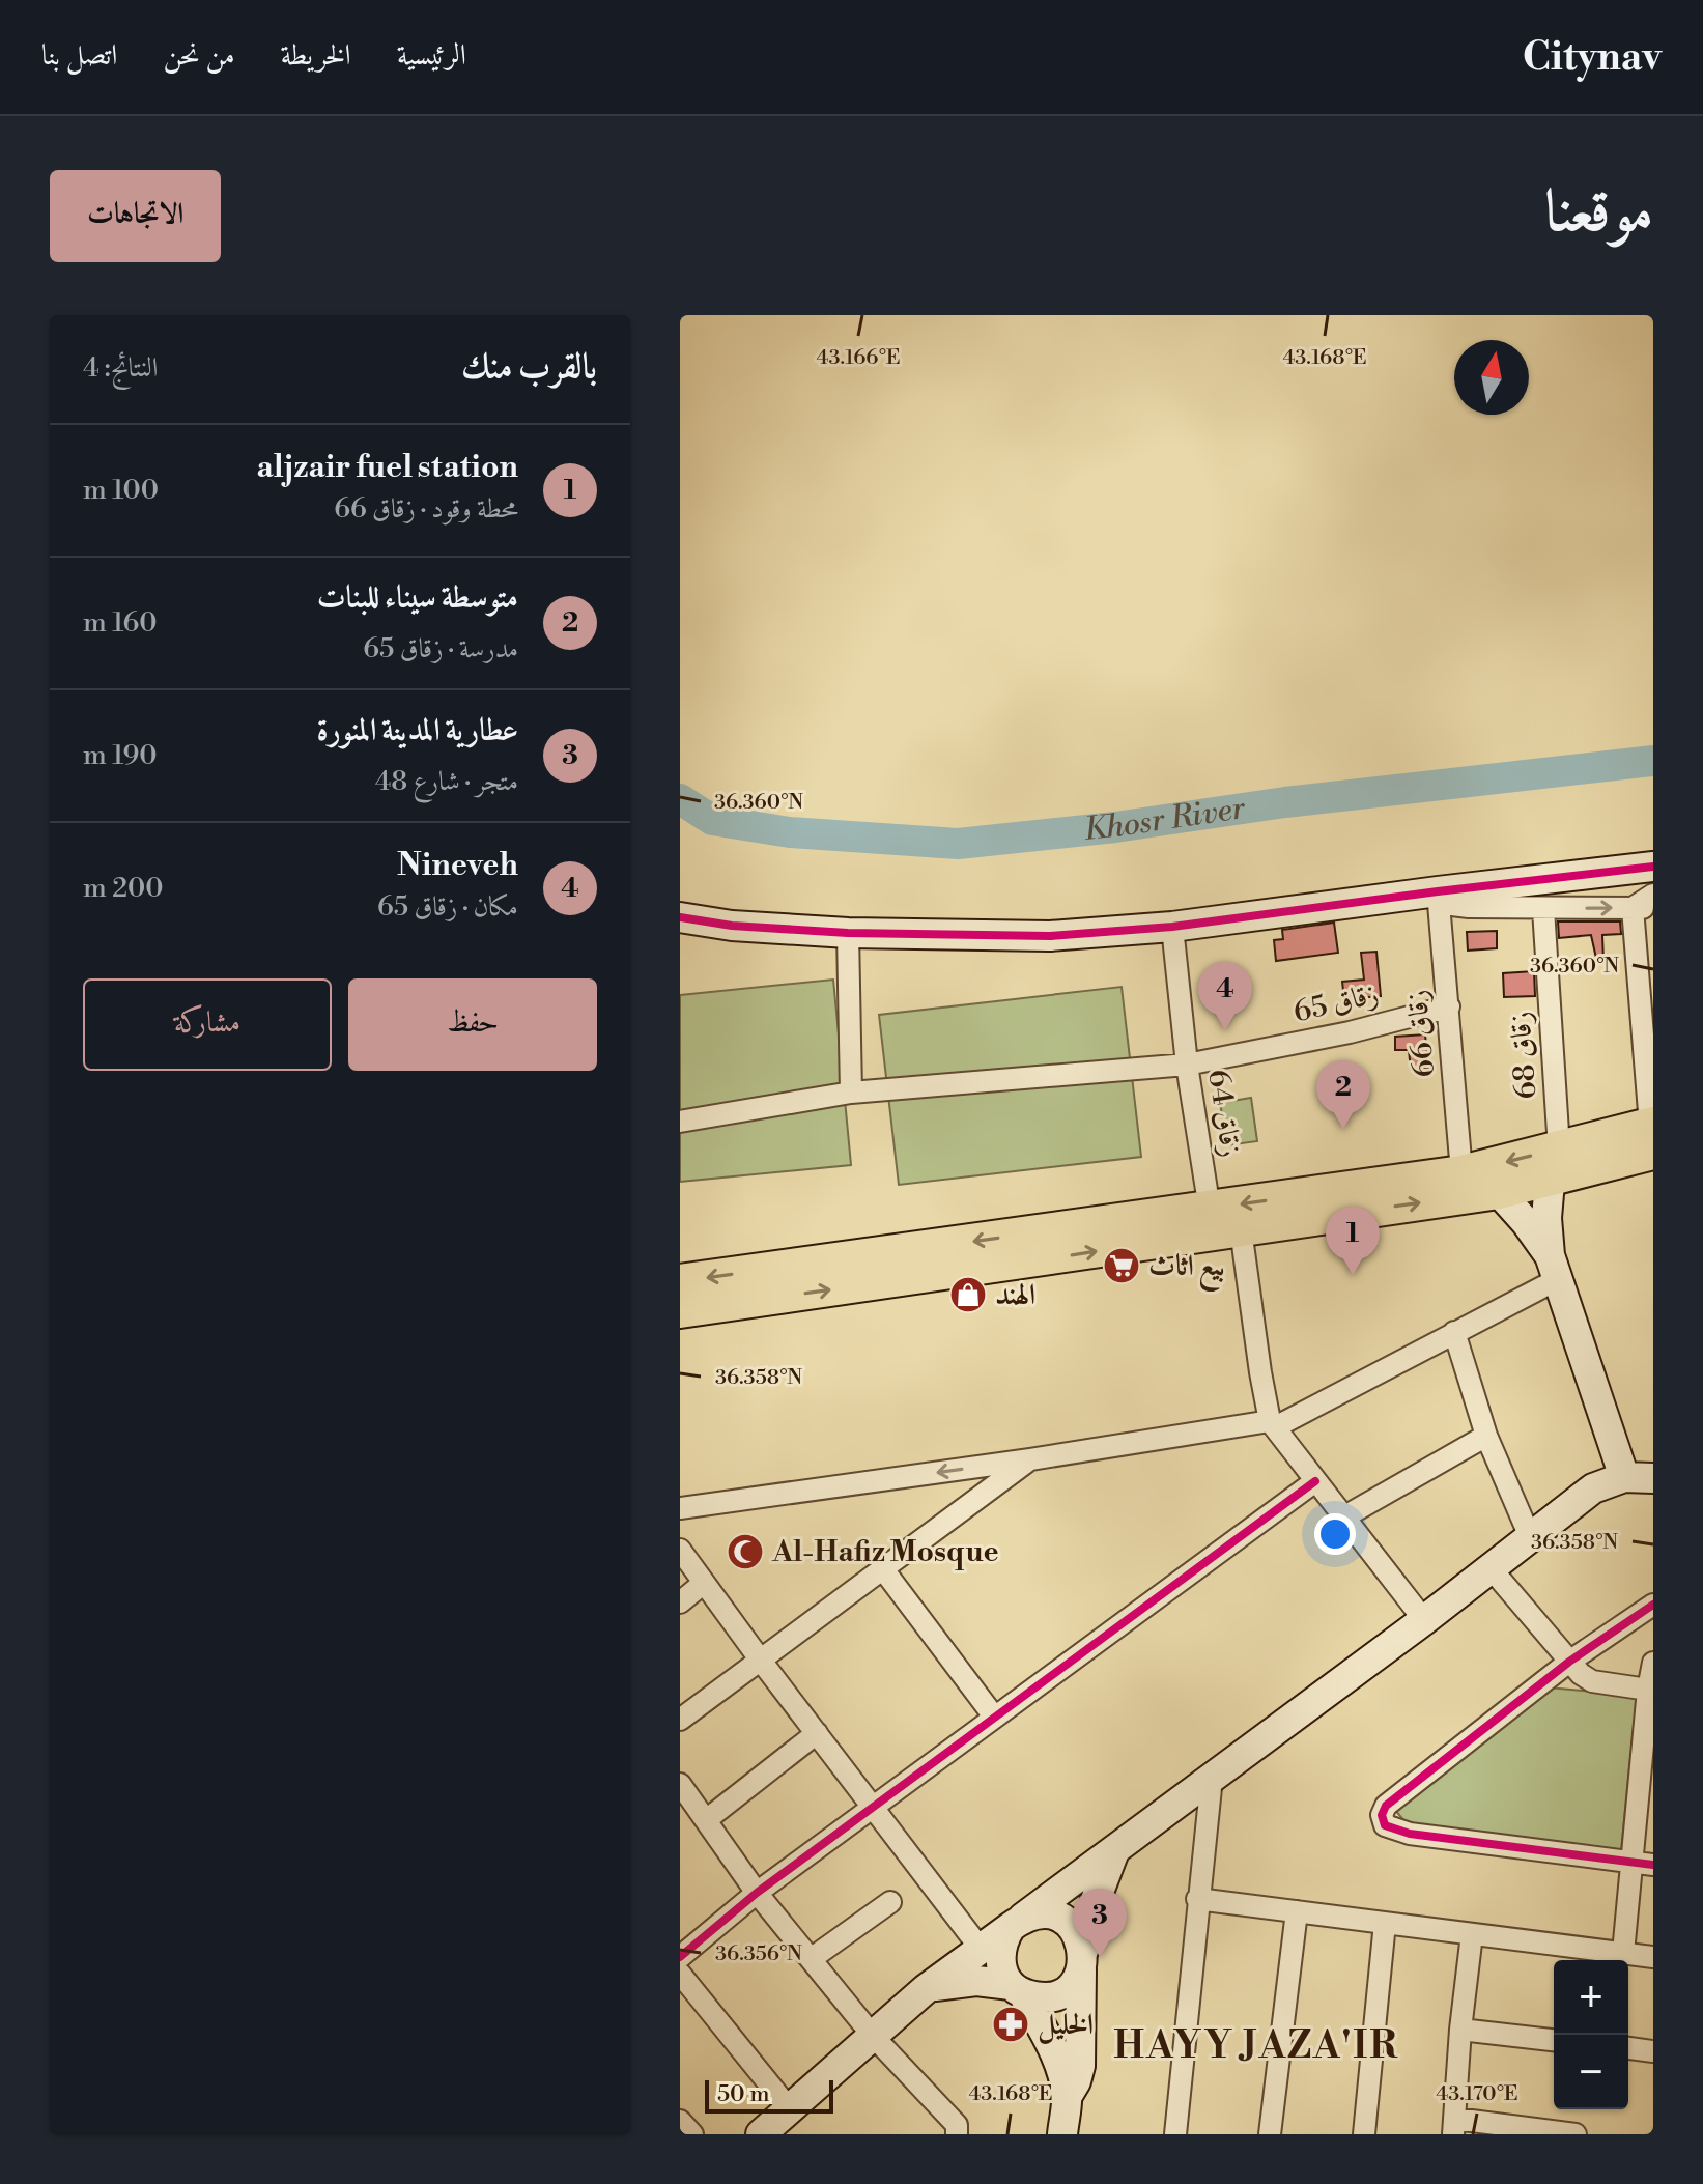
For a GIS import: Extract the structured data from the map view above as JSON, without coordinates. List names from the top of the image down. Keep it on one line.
{"streets":{"street":["زقاق 65","زقاق 66","زقاق 68","زقاق 64"]},"crossings":[["زقاق 65","زقاق 66"],["زقاق 65","زقاق 64"]],"districts":["HAYY JAZA'IR"],"water":["Khosr River"],"places":{"supermarket":["بيع اثاث"],"shop":["الهند"],"mosque":["Al-Hafiz Mosque"],"pharmacy":["الخليل"]},"scale_bar":"50 m","north":"top","page":{"header":"Citynav","nav":["الرئيسية","الخريطة","من نحن","اتصل بنا"],"title":"موقعنا","buttons":["الاتجاهات",["حفظ","مشاركة"]],"heading":["بالقرب منك","النتائج: 4"],"list":[{"mark":"1","name":"aljzair fuel station","note":"محطة وقود · زقاق 66","value":"100 m"},{"mark":"2","name":"متوسطة سيناء للبنات","note":"مدرسة · زقاق 65","value":"160 m"},{"mark":"3","name":"عطارية المدينة المنورة","note":"متجر · شارع 48","value":"190 m"},{"mark":"4","name":"Nineveh","note":"مكان · زقاق 65","value":"200 m"}],"pins":["4","2","1","3"],"map_buttons":["+","−"],"scale":"50 m"},"coordinates":["43.166°E","43.168°E","36.360°N","36.358°N","36.356°N","43.170°E"]}
